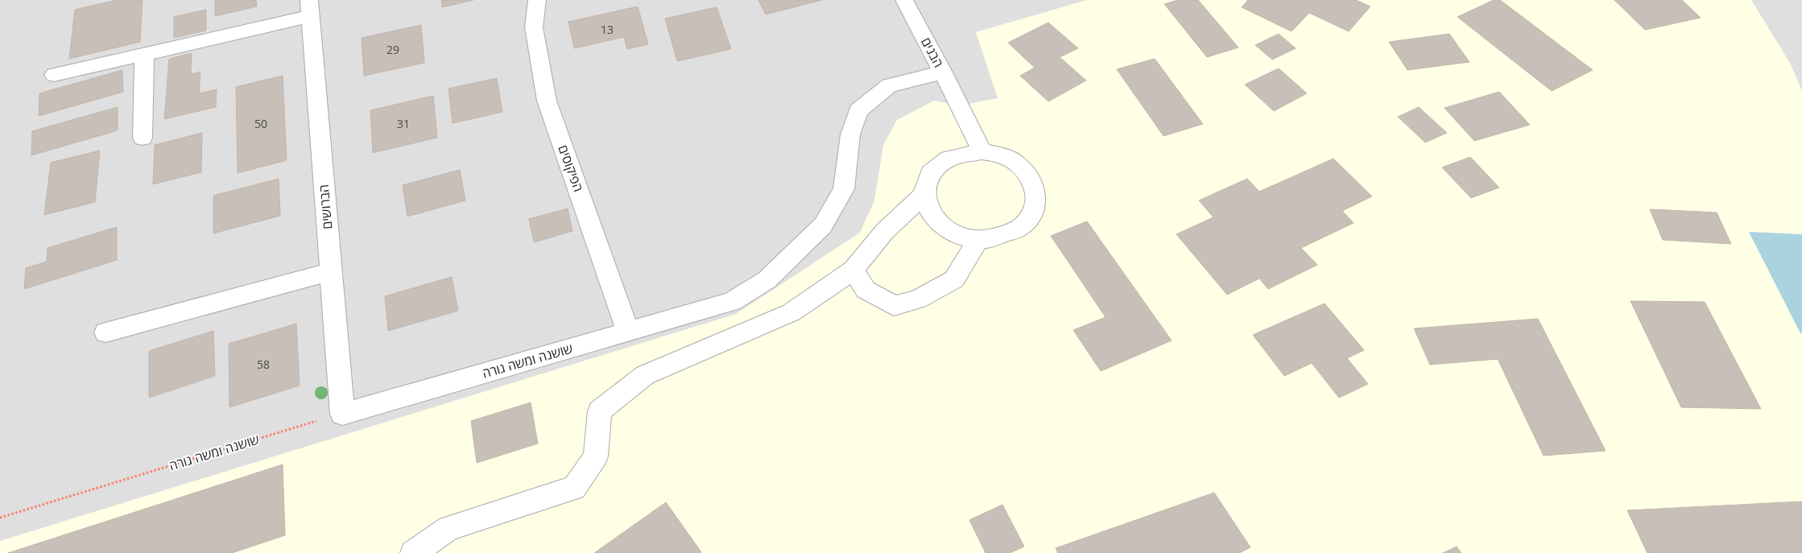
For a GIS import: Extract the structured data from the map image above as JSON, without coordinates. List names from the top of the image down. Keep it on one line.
{"streets":{"street":["הבנים","הפיקוסים","הברושים","שושנה ומשה גורה"]},"crossings":[["הבנים","שושנה ומשה גורה"],["הפיקוסים","שושנה ומשה גורה"],["הברושים","שושנה ומשה גורה"]],"house_numbers":["13","29","50","31","58"]}
